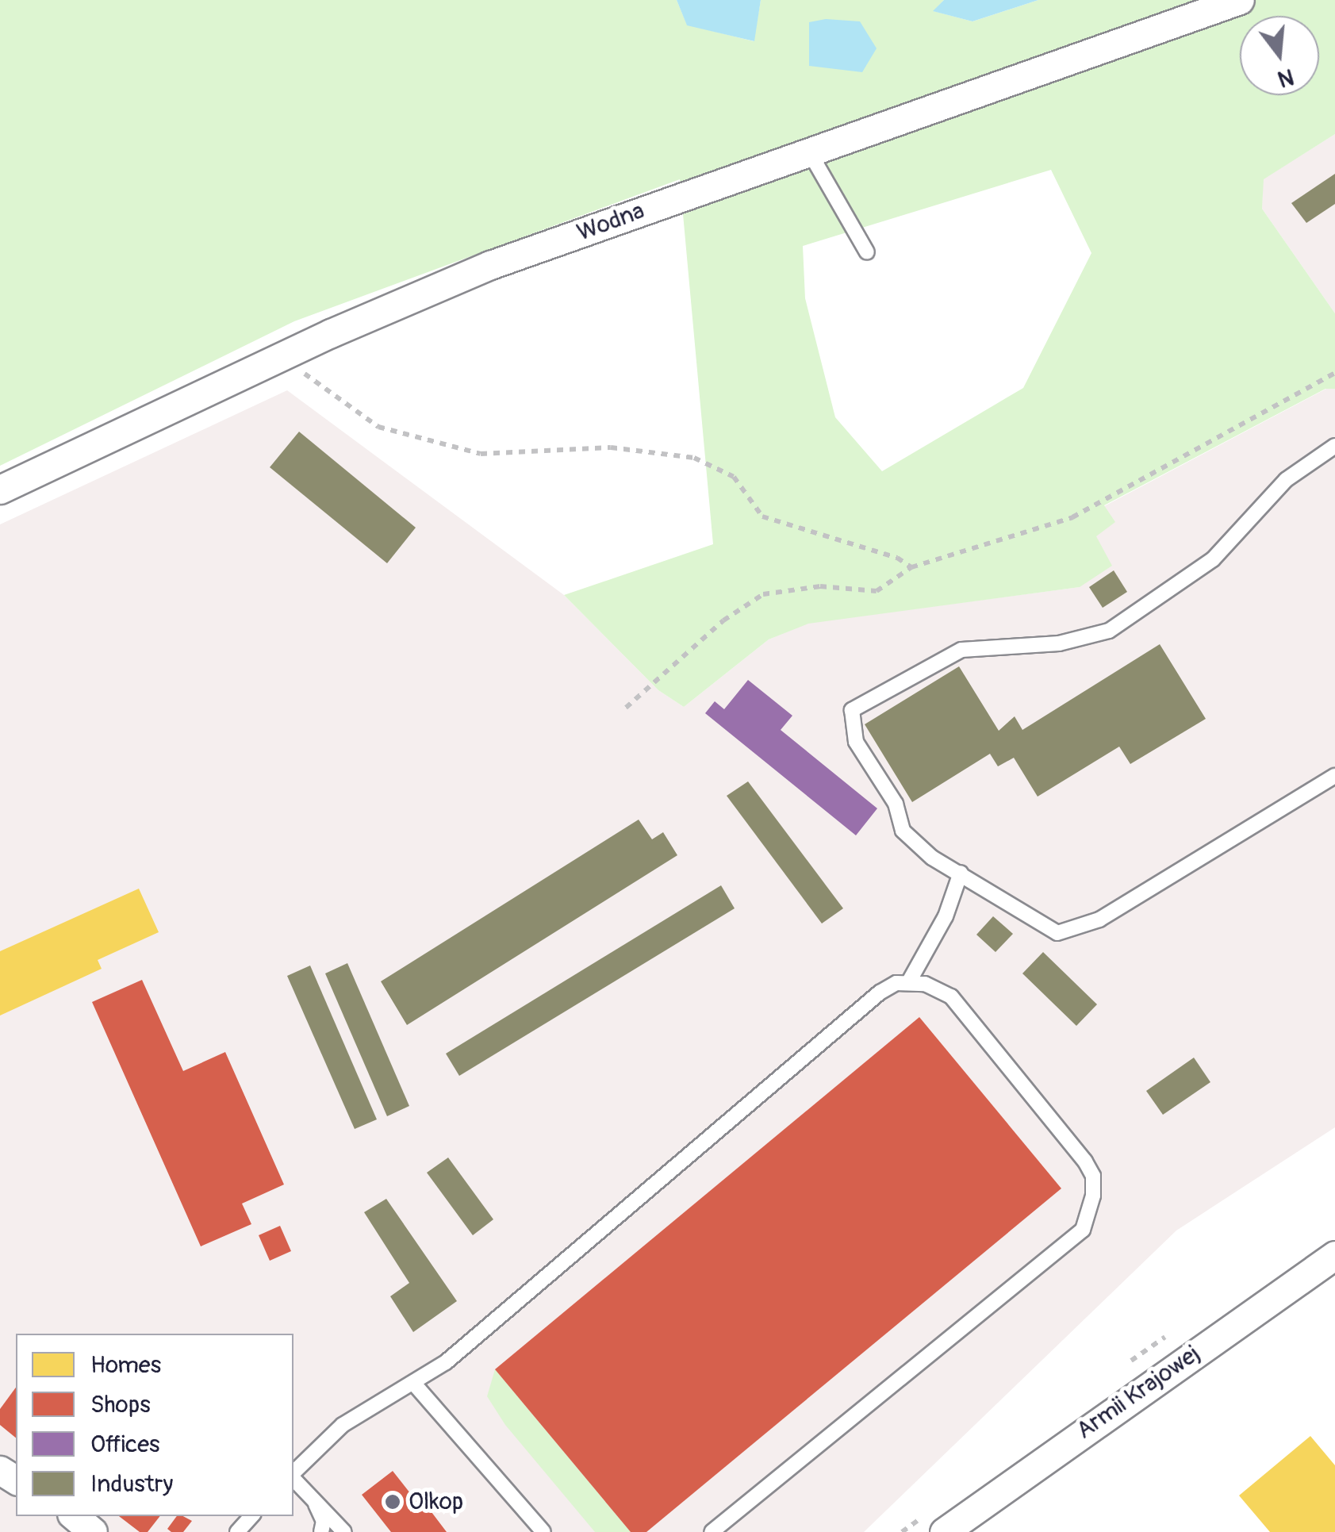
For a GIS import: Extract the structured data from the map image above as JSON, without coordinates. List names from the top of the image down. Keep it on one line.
{"streets":{"street":["Wodna","Armii Krajowej"]},"places":["Olkop"],"legend":["Homes","Shops","Offices","Industry"],"north":"bottom"}
